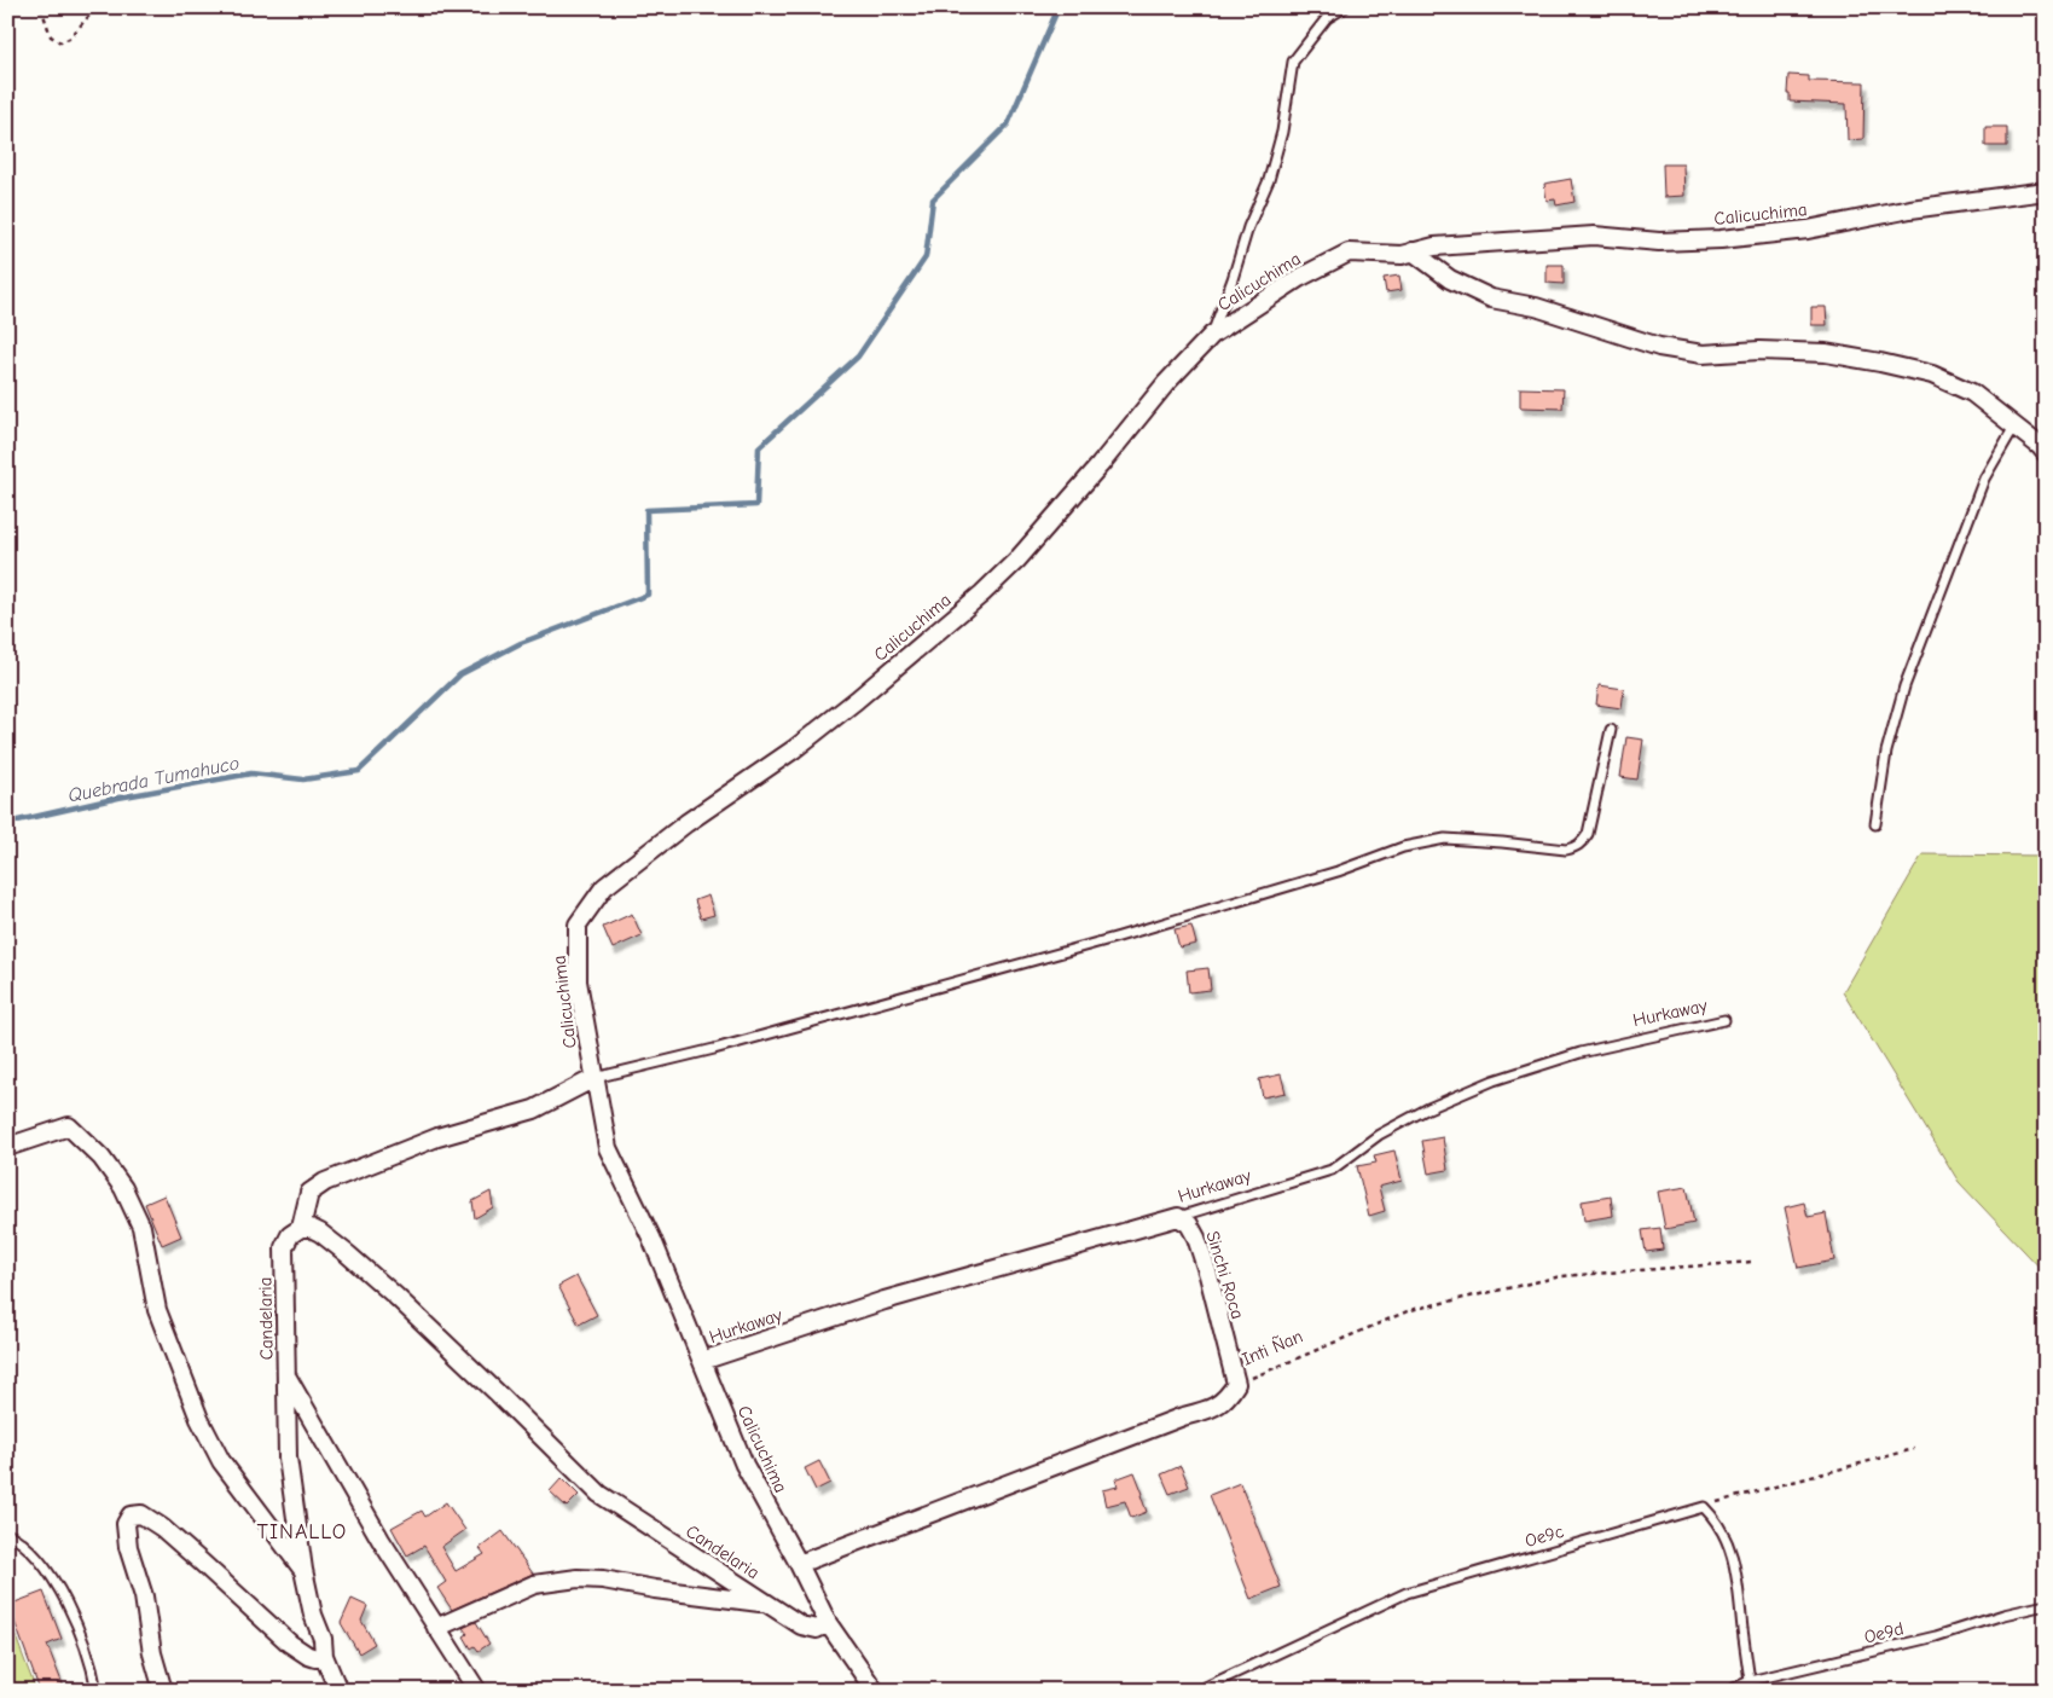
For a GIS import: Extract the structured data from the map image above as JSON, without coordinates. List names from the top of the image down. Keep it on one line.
{"streets":{"street":["Calicuchima","Hurkaway","Sinchi Roca","Candelaria","Inti Ñan"],"lane":["Oe9c","Oe9d"]},"crossings":[["Calicuchima","Hurkaway"],["Calicuchima","Candelaria"],["Calicuchima","Inti Ñan"],["Hurkaway","Sinchi Roca"],["Sinchi Roca","Inti Ñan"]],"districts":["TINALLO"],"water":["Quebrada Tumahuco"]}
